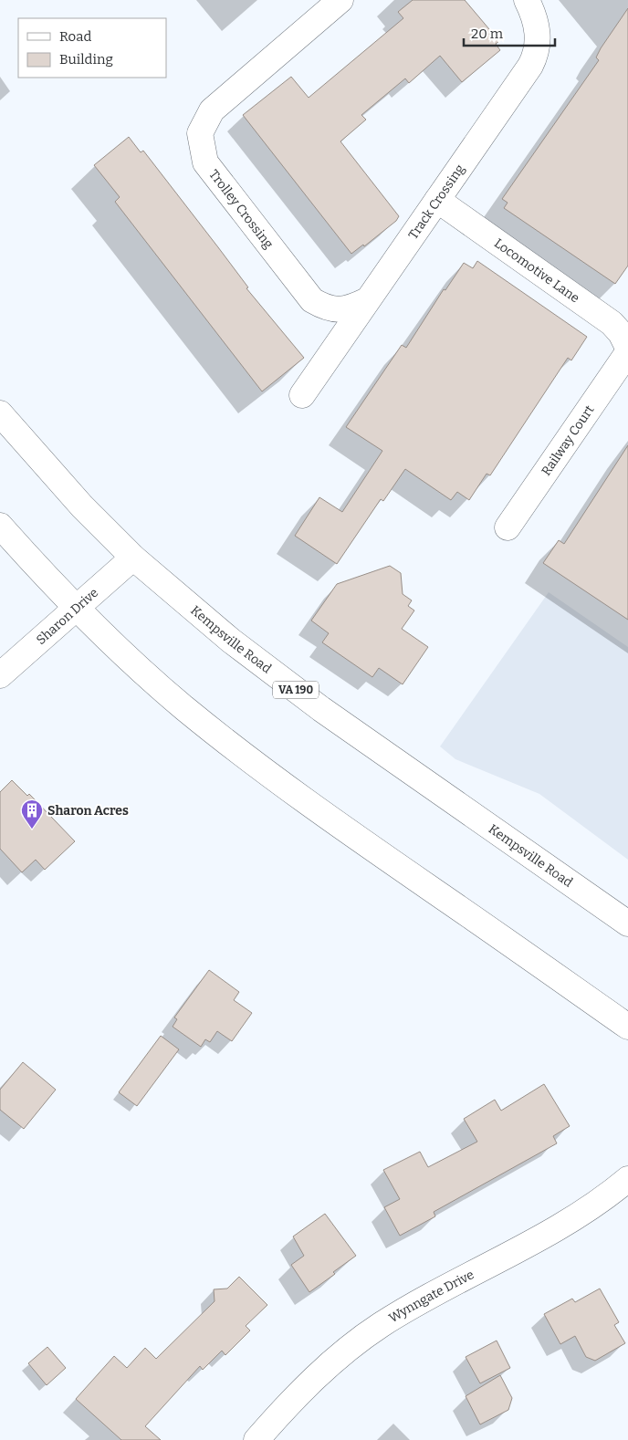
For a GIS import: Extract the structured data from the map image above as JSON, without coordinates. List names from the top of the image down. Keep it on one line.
{"streets":{"street":["Track Crossing","Trolley Crossing","Locomotive Lane","Railway Court","Sharon Drive","Kempsville Road","VA 190","Wynngate Drive"]},"crossings":[["Track Crossing","Trolley Crossing"],["Track Crossing","Locomotive Lane"],["Sharon Drive","Kempsville Road"]],"places":{"building":["Sharon Acres"]},"legend":["Road","Building"],"scale_bar":"20 m"}
